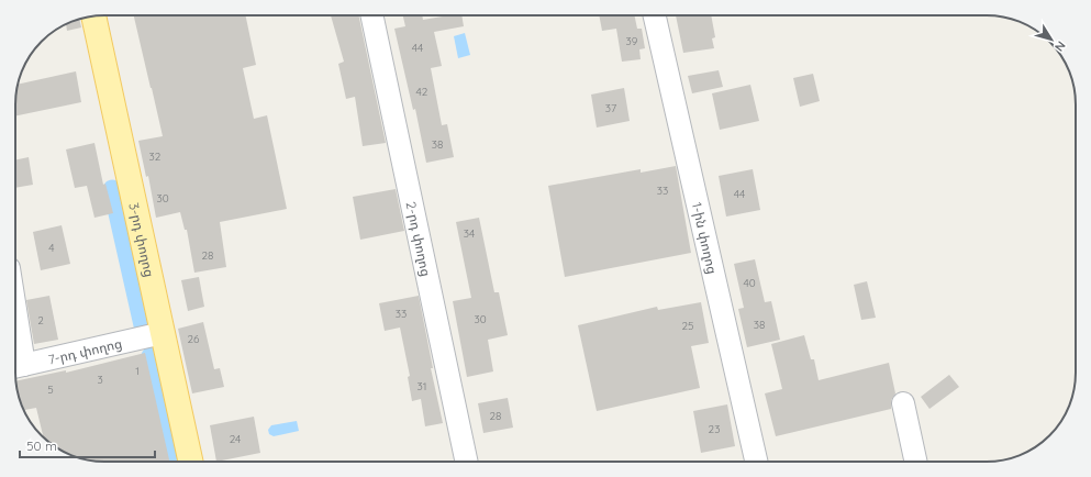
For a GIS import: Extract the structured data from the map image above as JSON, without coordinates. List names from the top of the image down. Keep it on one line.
{"streets":{"main road":["3-րդ փողոց"],"street":["2-րդ փողոց","1-ին փողոց","7-րդ փողոց"]},"crossings":[["3-րդ փողոց","7-րդ փողոց"]],"house_numbers":["39","44","42","37","38","32","33","44","30","34","4","28","40","33","30","2","38","25","26","1","3","31","5","28","23","24"],"scale_bar":"50 m","north":"bottom right"}
